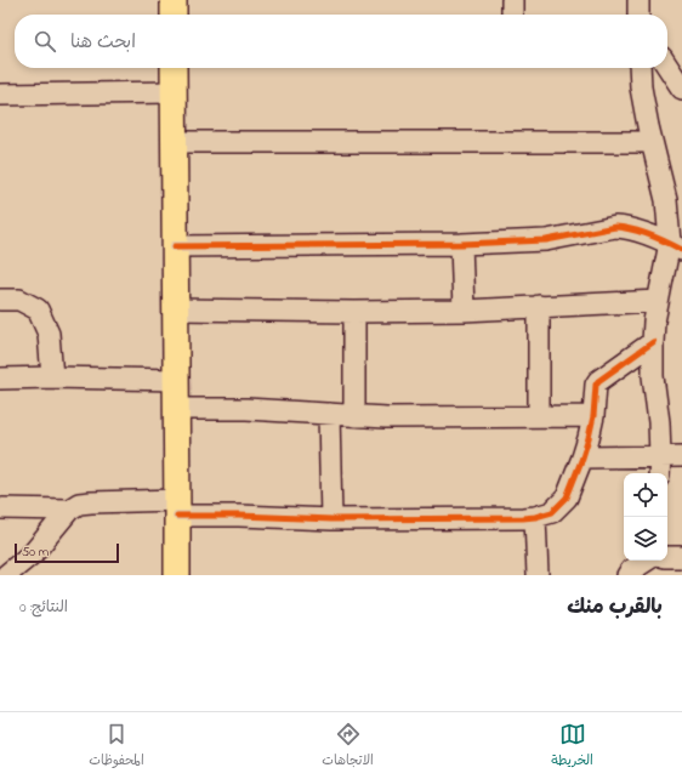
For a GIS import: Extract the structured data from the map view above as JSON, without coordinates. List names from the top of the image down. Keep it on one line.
{"scale_bar":"50 m","page":{"search":"ابحث هنا","scale":"50 m","heading":["بالقرب منك","النتائج: 0"],"nav":["الخريطة","الاتجاهات","المحفوظات"]}}
